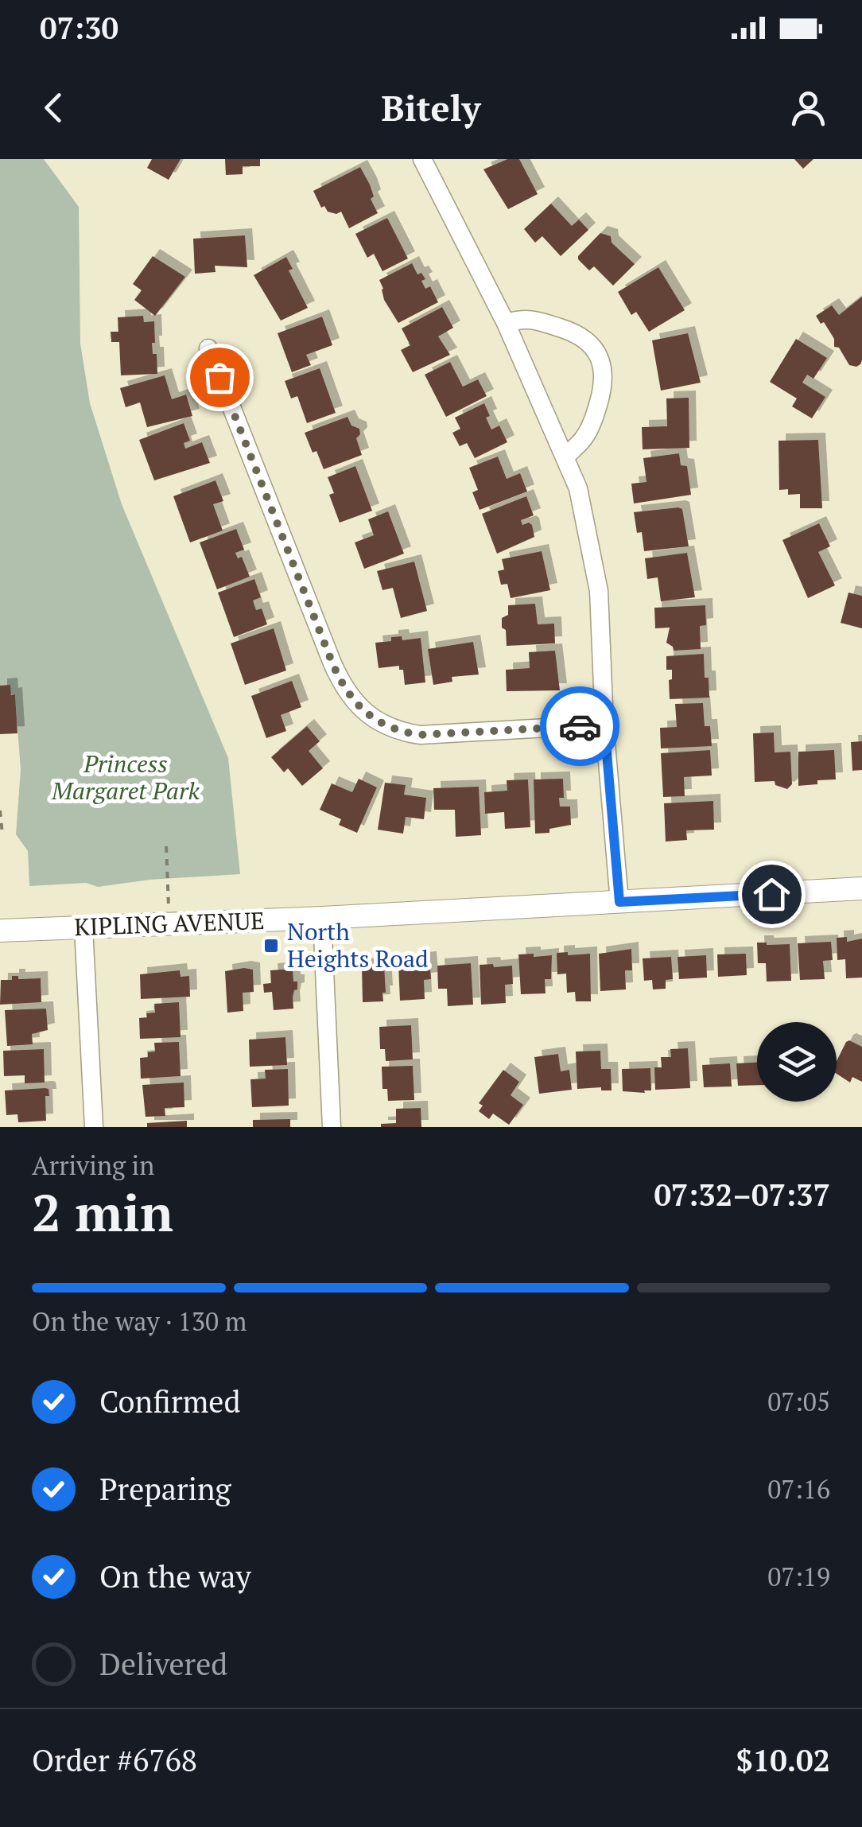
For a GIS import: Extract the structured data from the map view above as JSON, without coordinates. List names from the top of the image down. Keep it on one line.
{"streets":{"main road":["KIPLING AVENUE"]},"parks":["Princess Margaret Park"],"places":{"transit":["North Heights Road"]},"page":{"status":"07:30","header":"Bitely","heading":["2 min","Arriving in","07:32–07:37"],"panel":["Order #6768","$10.02"],"bar":"On the way · 130 m","list":[["Confirmed","07:05"],["Preparing","07:16"],["On the way","07:19"],"Delivered"]}}
